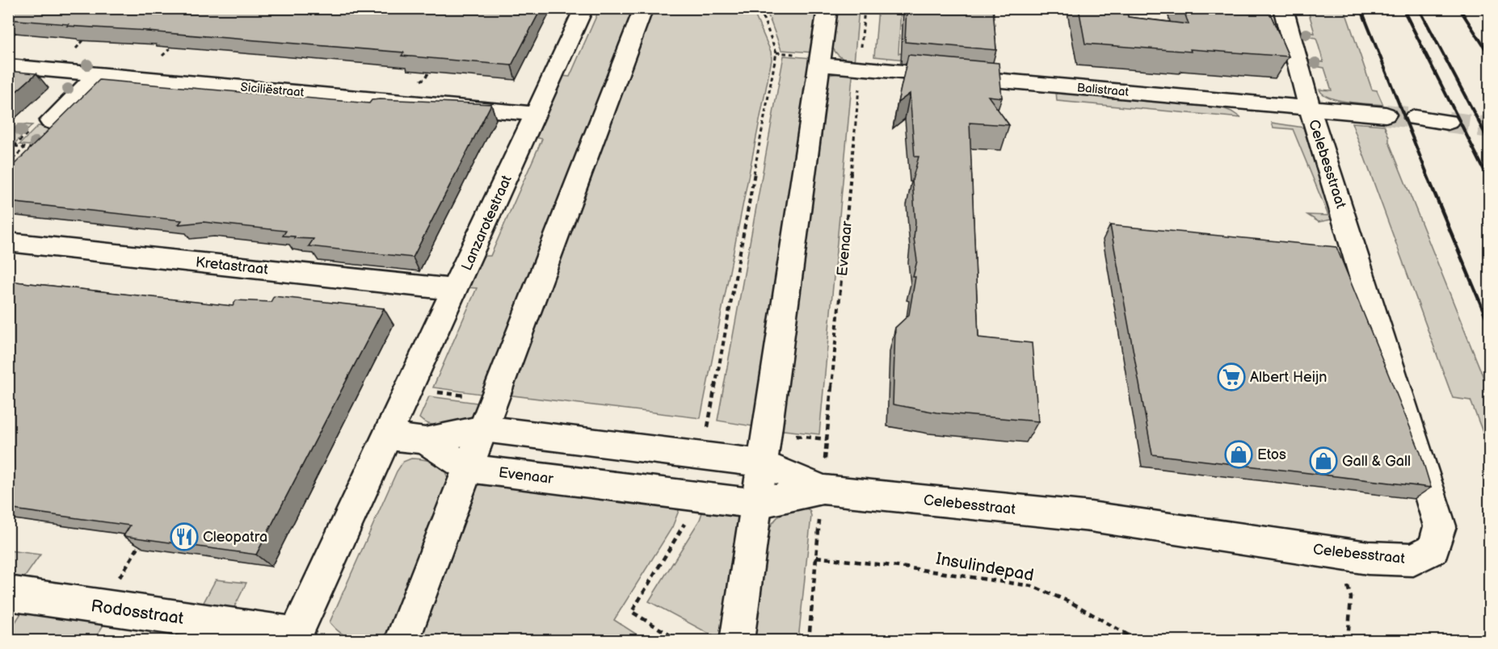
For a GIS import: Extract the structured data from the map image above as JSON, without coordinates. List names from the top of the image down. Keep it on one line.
{"streets":{"street":["Siciliëstraat","Balistraat","Celebesstraat","Lanzarotestraat","Evenaar","Kretastraat","Rodosstraat"],"path":["Insulindepad"]},"crossings":[["Siciliëstraat","Lanzarotestraat"],["Balistraat","Celebesstraat"],["Balistraat","Evenaar"],["Celebesstraat","Evenaar"],["Lanzarotestraat","Kretastraat"],["Lanzarotestraat","Rodosstraat"],["Evenaar","Insulindepad"]],"places":{"supermarket":["Albert Heijn"],"shop":["Etos","Gall & Gall"],"restaurant":["Cleopatra"]}}
